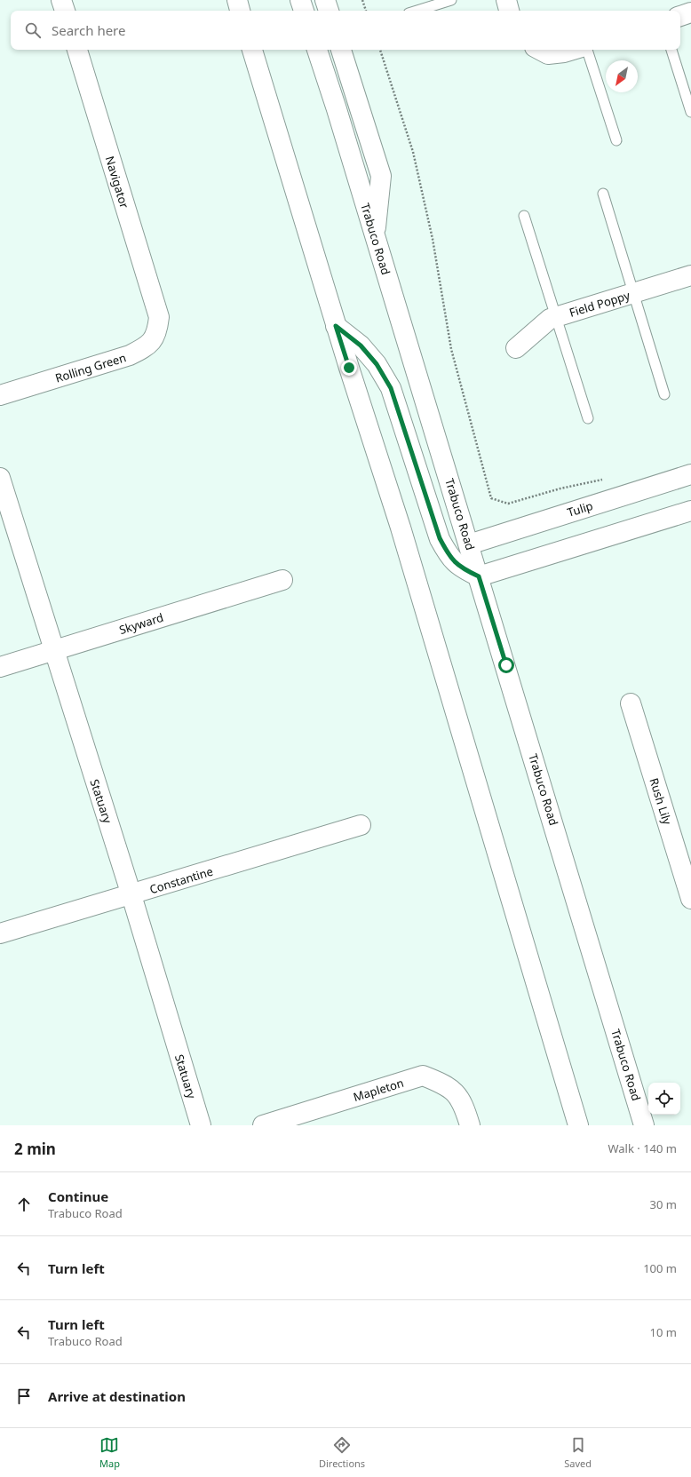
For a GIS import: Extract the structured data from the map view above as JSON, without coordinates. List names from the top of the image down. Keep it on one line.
{"streets":{"street":["Navigator","Trabuco Road","Field Poppy","Rolling Green","Tulip","Skyward","Statuary","Rush Lily","Constantine","Mapleton"]},"crossings":[["Navigator","Rolling Green"],["Trabuco Road","Tulip"],["Skyward","Statuary"],["Statuary","Constantine"]],"north":"bottom left","page":{"search":"Search here","heading":["2 min","Walk · 140 m"],"list":[["Continue","Trabuco Road","30 m"],["Turn left","100 m"],["Turn left","Trabuco Road","10 m"],"Arrive at destination"],"nav":["Map","Directions","Saved"]}}
